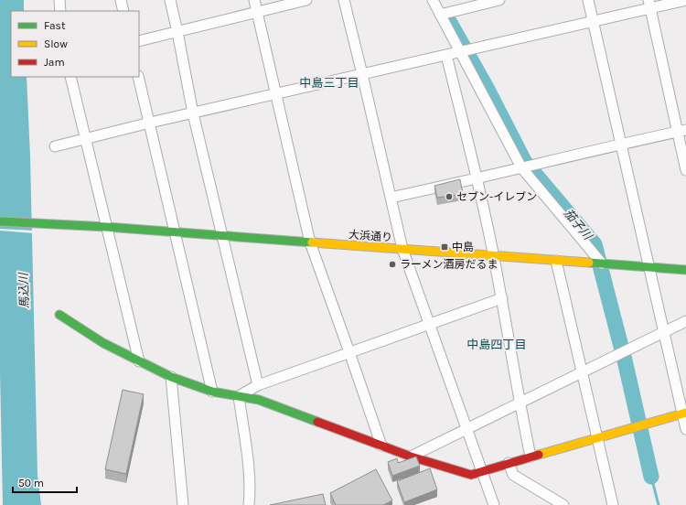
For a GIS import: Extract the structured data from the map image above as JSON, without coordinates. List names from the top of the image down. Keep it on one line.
{"streets":{"street":["大浜通り"]},"districts":["中島三丁目","中島四丁目"],"water":["茄子川","馬込川"],"places":{"other":["セブン-イレブン","ラーメン酒房だるま"],"transit":["中島"]},"legend":["Fast","Slow","Jam"],"scale_bar":"50 m"}
